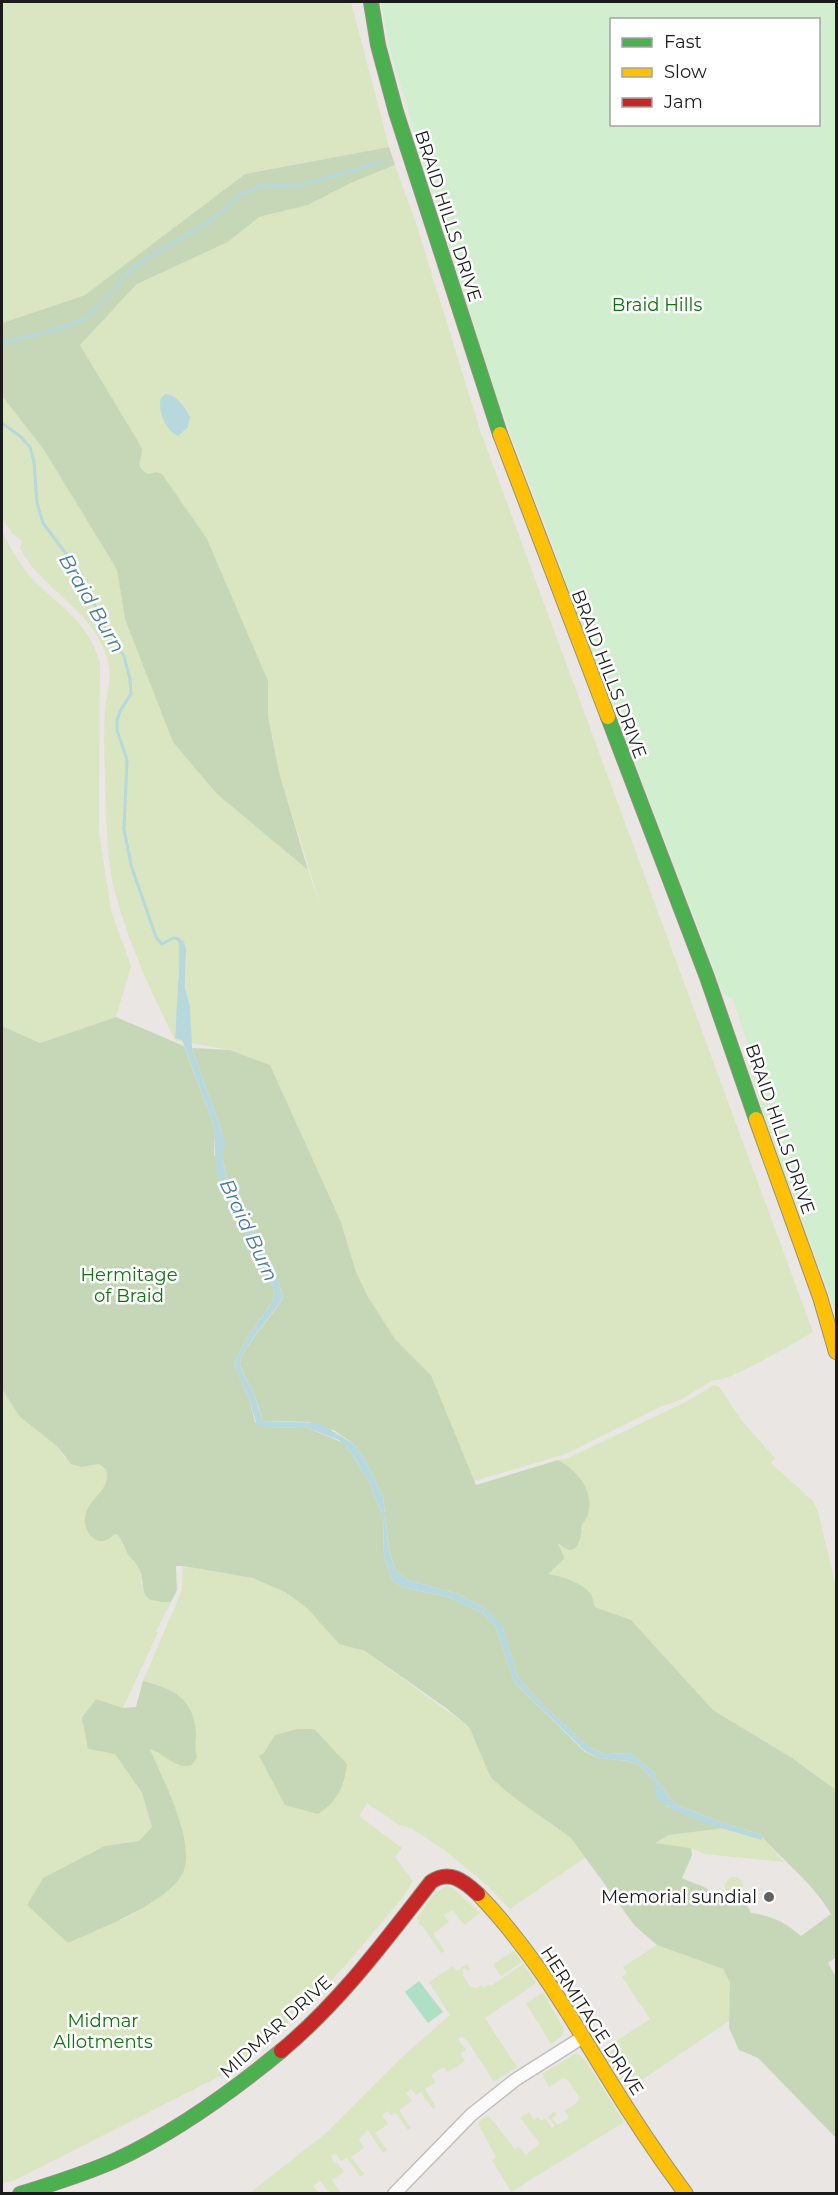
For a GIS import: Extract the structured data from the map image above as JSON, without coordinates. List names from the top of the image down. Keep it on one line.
{"streets":{"street":["BRAID HILLS DRIVE","HERMITAGE DRIVE","MIDMAR DRIVE"]},"crossings":[["HERMITAGE DRIVE","MIDMAR DRIVE"]],"water":["Braid Burn"],"parks":["Braid Hills","Hermitage of Braid","Midmar Allotments"],"places":["Memorial sundial"],"legend":["Fast","Slow","Jam"]}
